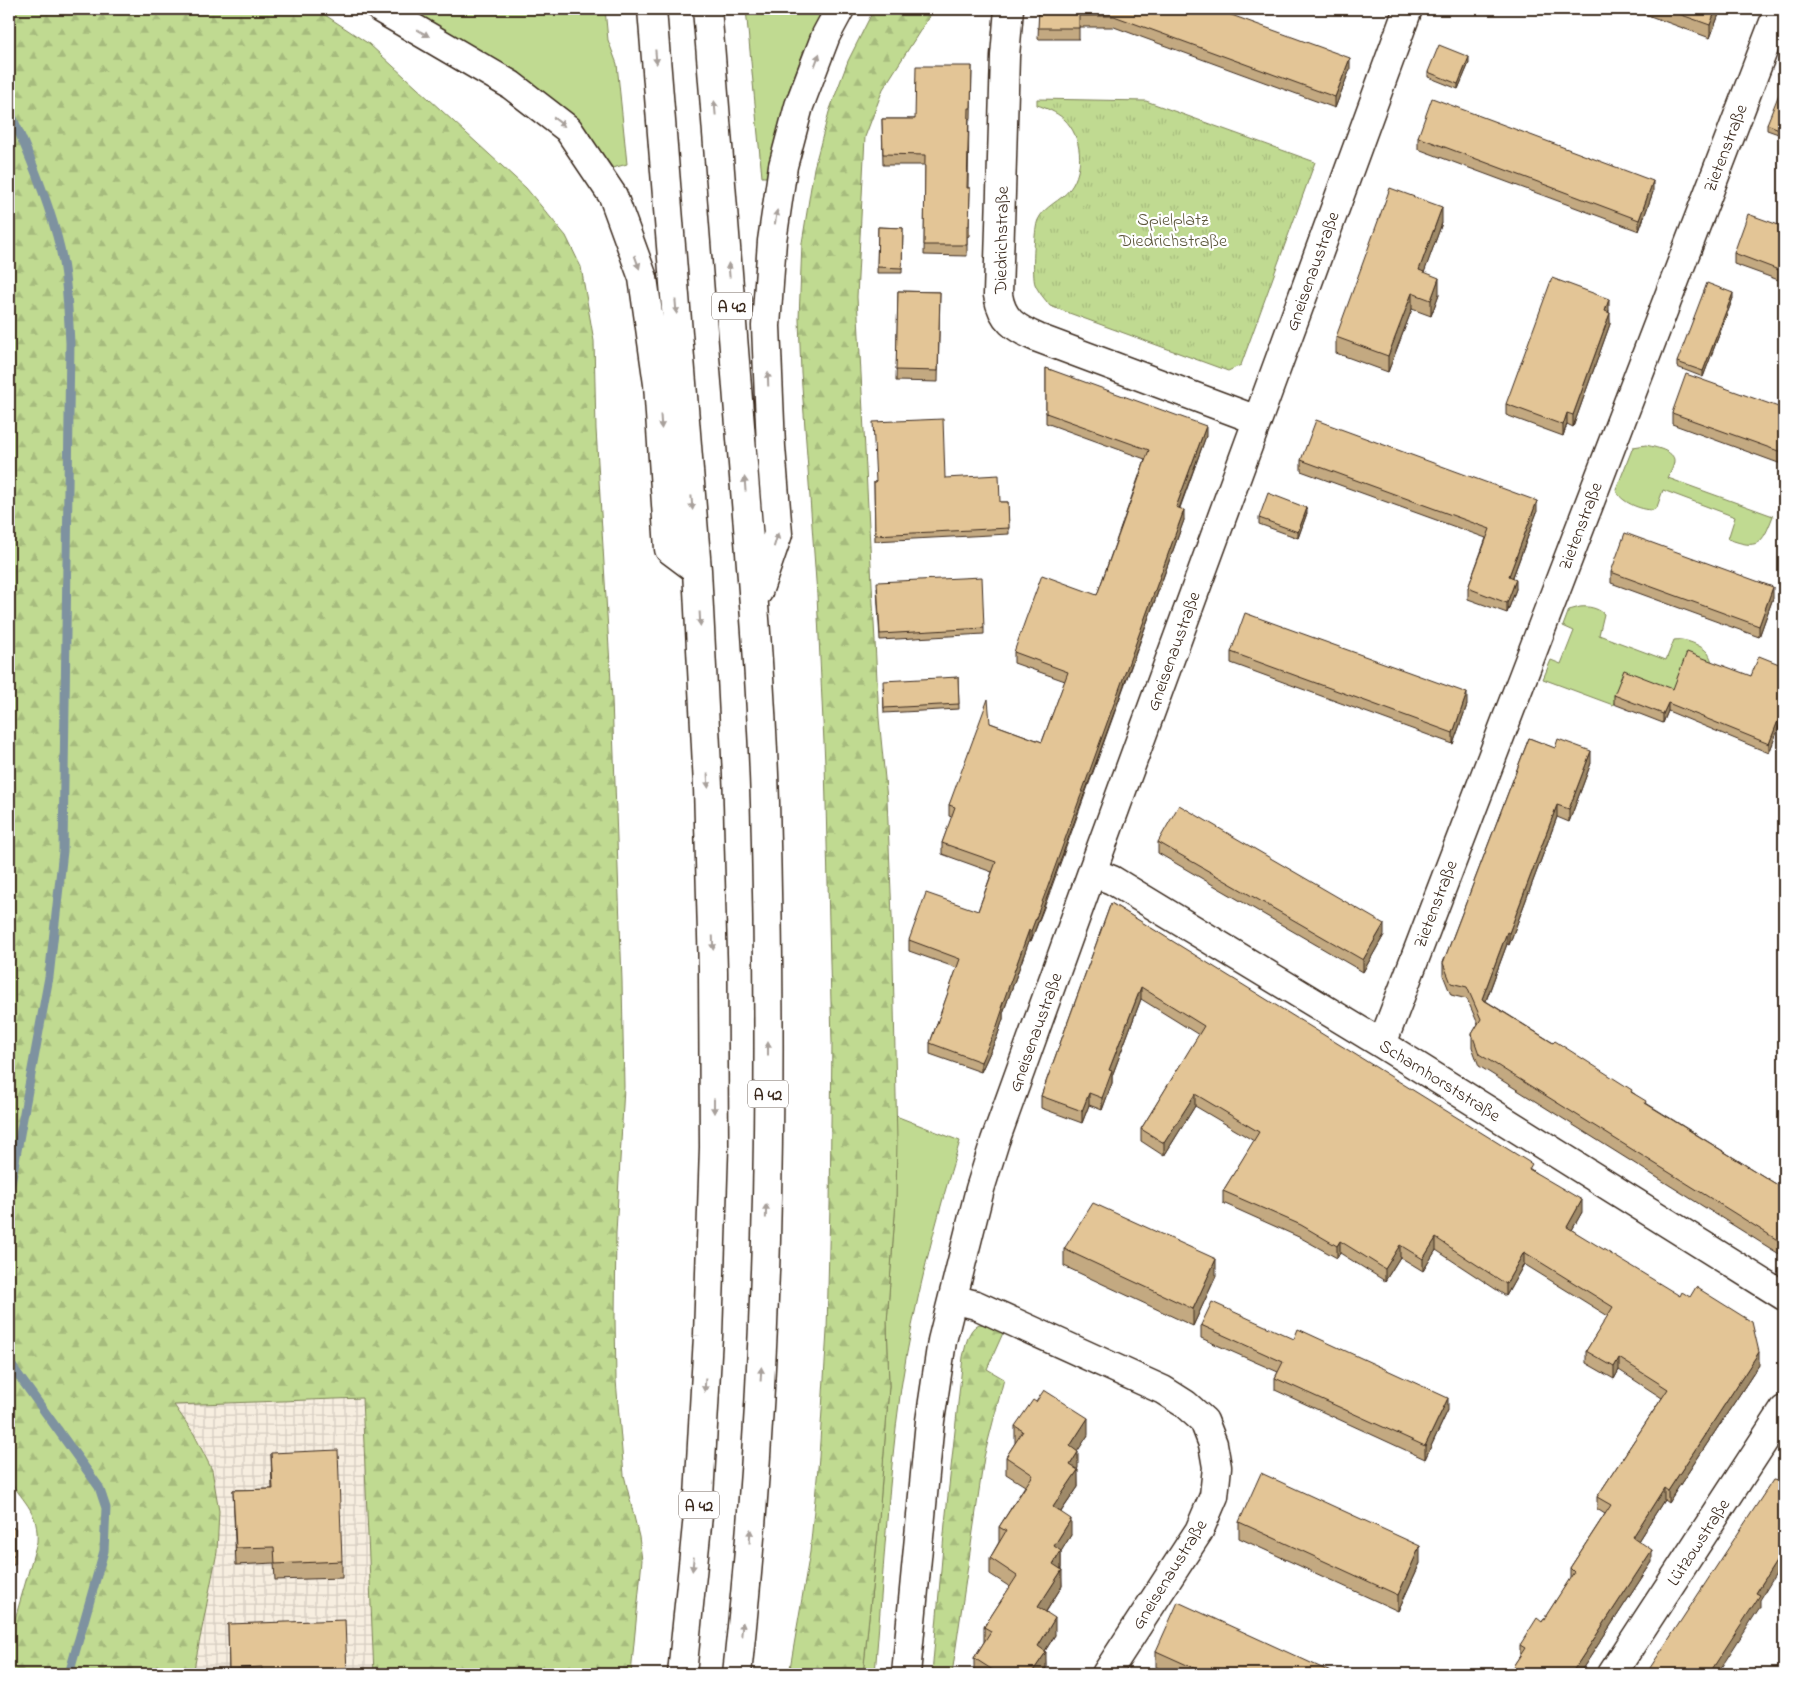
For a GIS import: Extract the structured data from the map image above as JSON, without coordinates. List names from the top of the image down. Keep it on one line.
{"streets":{"main road":["Zietenstraße","Diedrichstraße","Gneisenaustraße","A 42","Scharnhorststraße","Lützowstraße"]},"crossings":[["Zietenstraße","Scharnhorststraße"],["Diedrichstraße","Gneisenaustraße"],["Gneisenaustraße","Scharnhorststraße"]],"parks":["Spielplatz Diedrichstraße"]}
